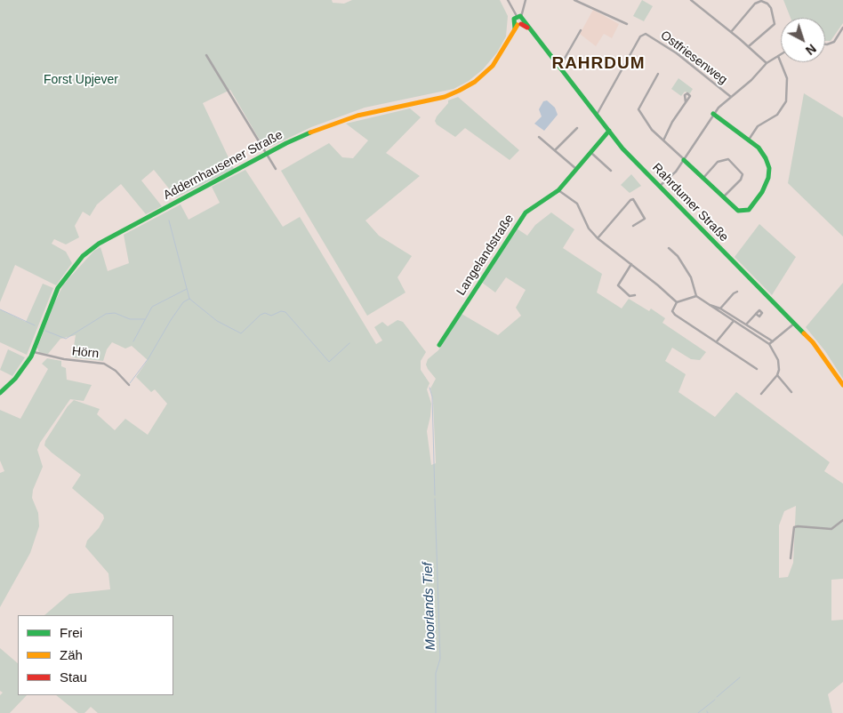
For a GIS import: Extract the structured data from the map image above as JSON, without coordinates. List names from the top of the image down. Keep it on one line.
{"streets":{"street":["Ostfriesenweg","Addernhausener Straße","Rahrdumer Straße","Langelandstraße","Hörn"]},"crossings":[["Ostfriesenweg","Rahrdumer Straße"],["Addernhausener Straße","Rahrdumer Straße"],["Addernhausener Straße","Hörn"],["Rahrdumer Straße","Langelandstraße"]],"districts":["RAHRDUM"],"water":["Moorlands Tief"],"parks":["Forst Upjever"],"legend":["Frei","Zäh","Stau"],"north":"bottom right"}
